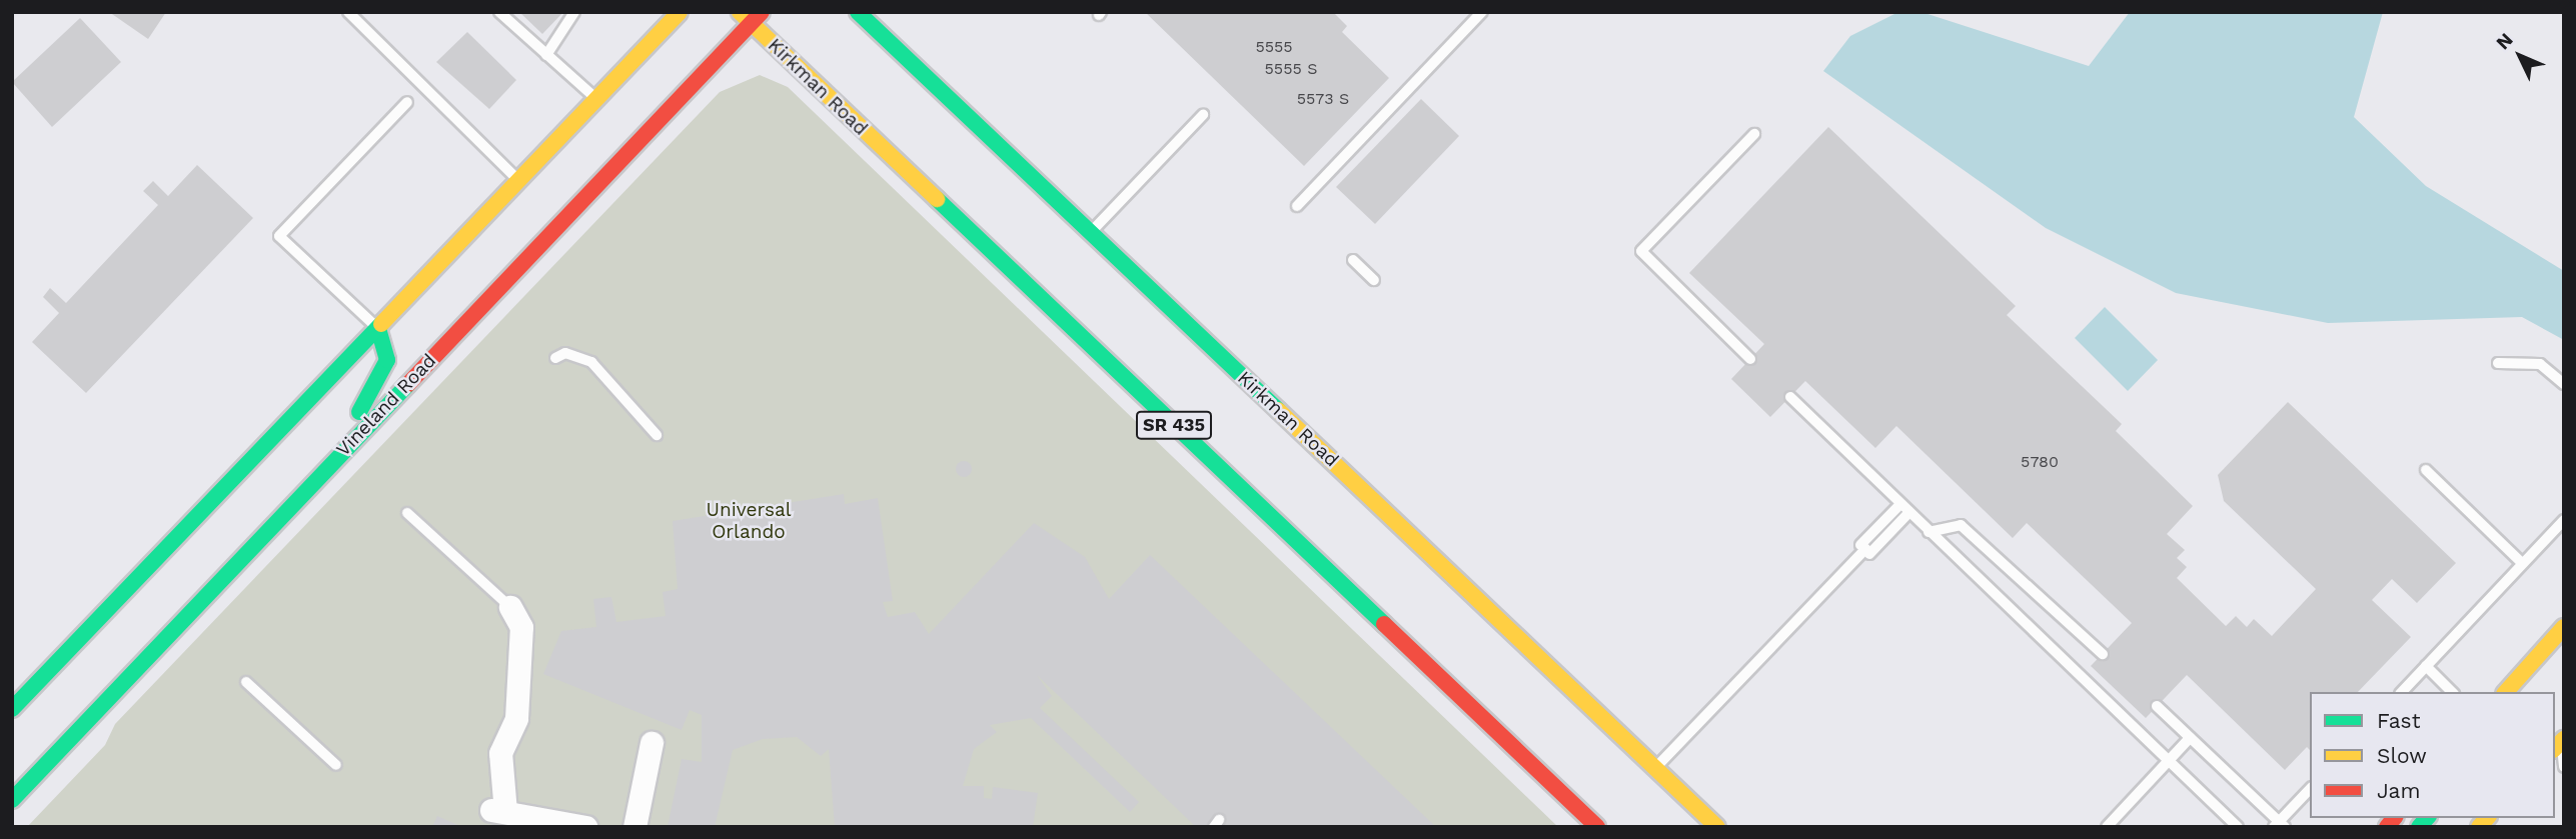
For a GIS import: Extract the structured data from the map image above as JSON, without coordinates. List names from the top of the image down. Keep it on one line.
{"streets":{"main road":["Kirkman Road","Vineland Road","SR 435"]},"crossings":[["Kirkman Road","Vineland Road"]],"parks":["Universal Orlando"],"house_numbers":["5555","5555 S","5573 S","5780"],"legend":["Fast","Slow","Jam"],"north":"top left"}
